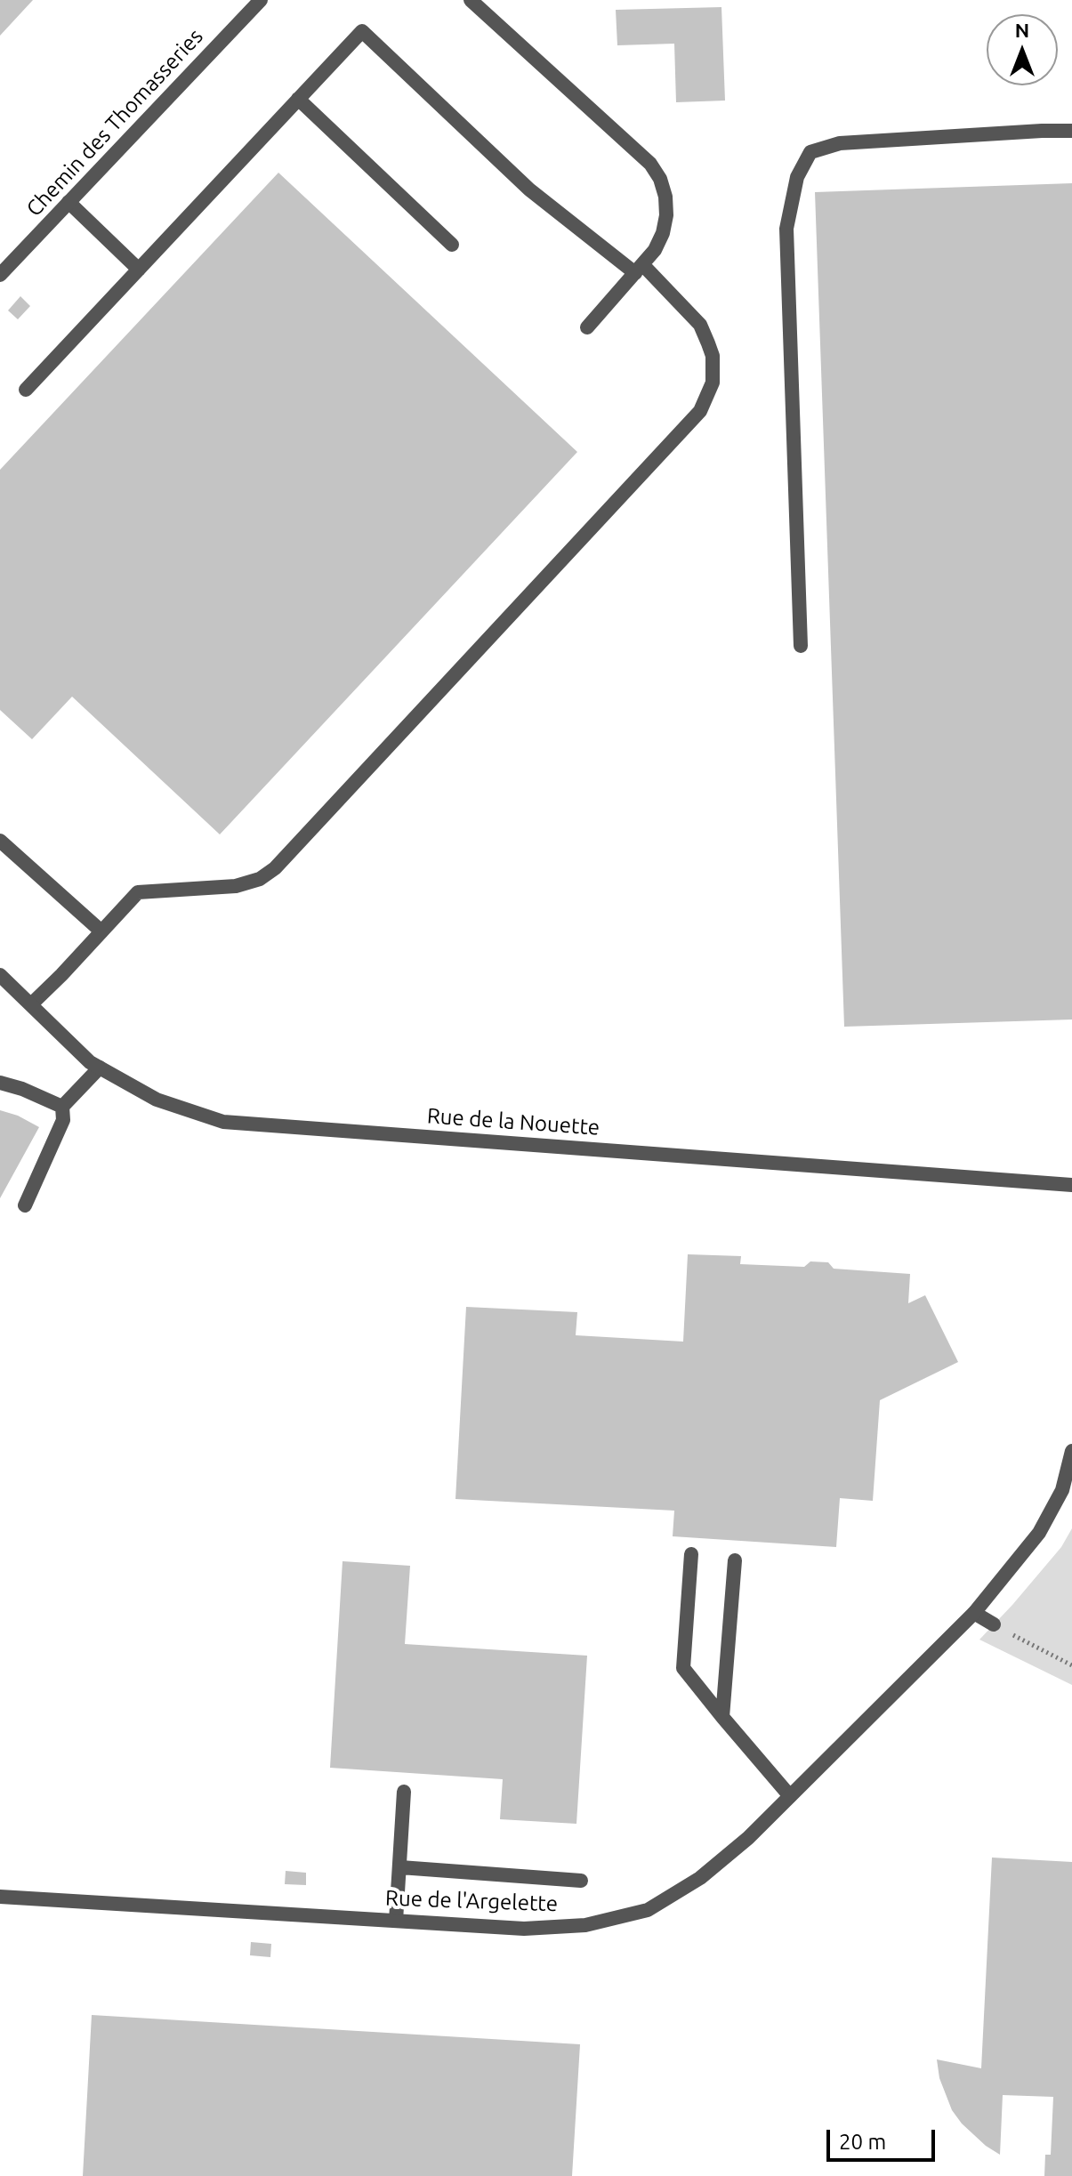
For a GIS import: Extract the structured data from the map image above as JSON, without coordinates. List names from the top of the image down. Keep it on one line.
{"streets":{"street":["Chemin des Thomasseries","Rue de la Nouette","Rue de l'Argelette"]},"scale_bar":"20 m","north":"top"}
